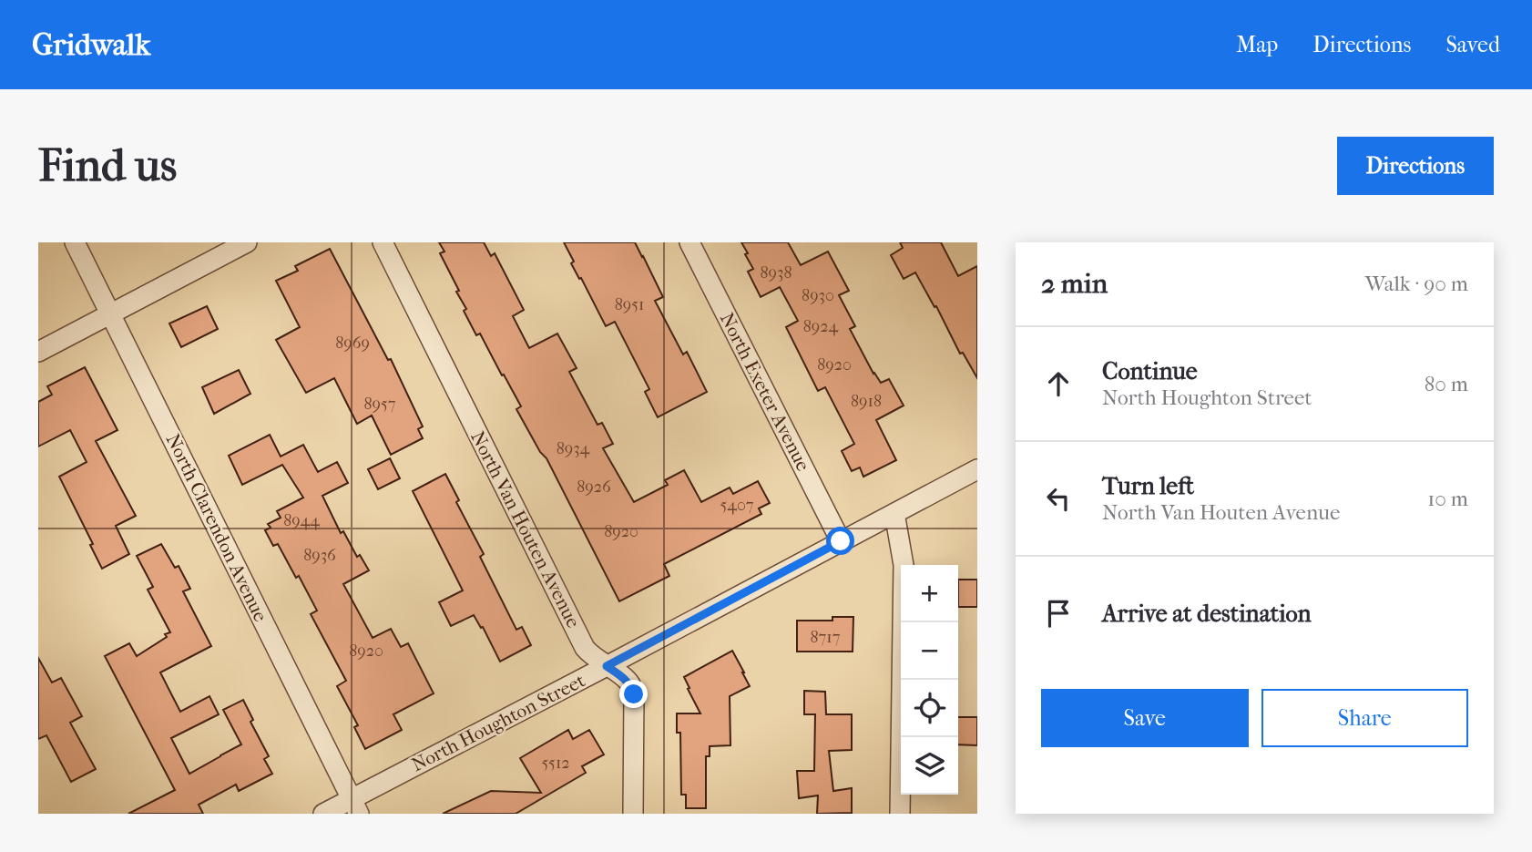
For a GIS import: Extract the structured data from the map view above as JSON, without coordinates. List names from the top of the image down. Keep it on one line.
{"streets":{"street":["North Exeter Avenue","North Clarendon Avenue","North Van Houten Avenue","North Houghton Street"]},"crossings":[["North Exeter Avenue","North Houghton Street"],["North Clarendon Avenue","North Houghton Street"],["North Van Houten Avenue","North Houghton Street"]],"house_numbers":["8938","8930","8951","8924","8969","8920","8918","8957","8934","8926","5407","8944","8920","8936","8717","8920","5512"],"page":{"header":"Gridwalk","nav":["Map","Directions","Saved"],"buttons":["Directions",["Save","Share"]],"title":"Find us","heading":["2 min","Walk · 90 m"],"list":[["Continue","North Houghton Street","80 m"],["Turn left","North Van Houten Avenue","10 m"],"Arrive at destination"],"map_buttons":["+","−"]}}
